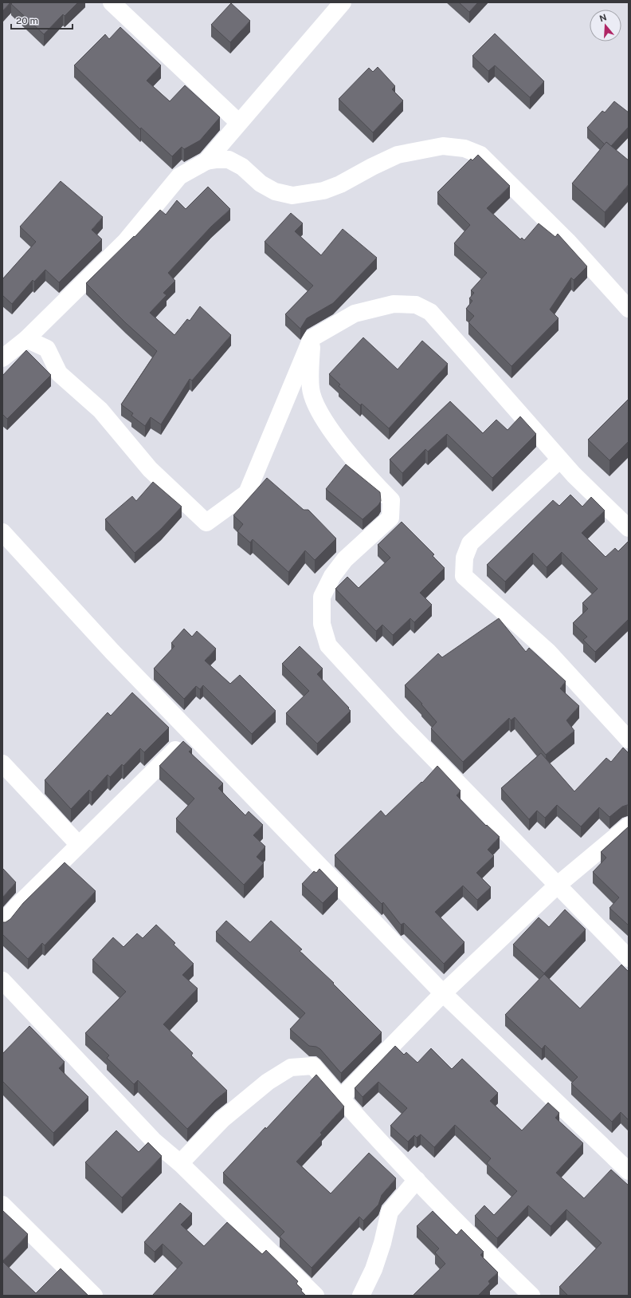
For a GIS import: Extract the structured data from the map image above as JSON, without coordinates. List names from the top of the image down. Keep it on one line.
{"scale_bar":"20 m","north":"top"}
